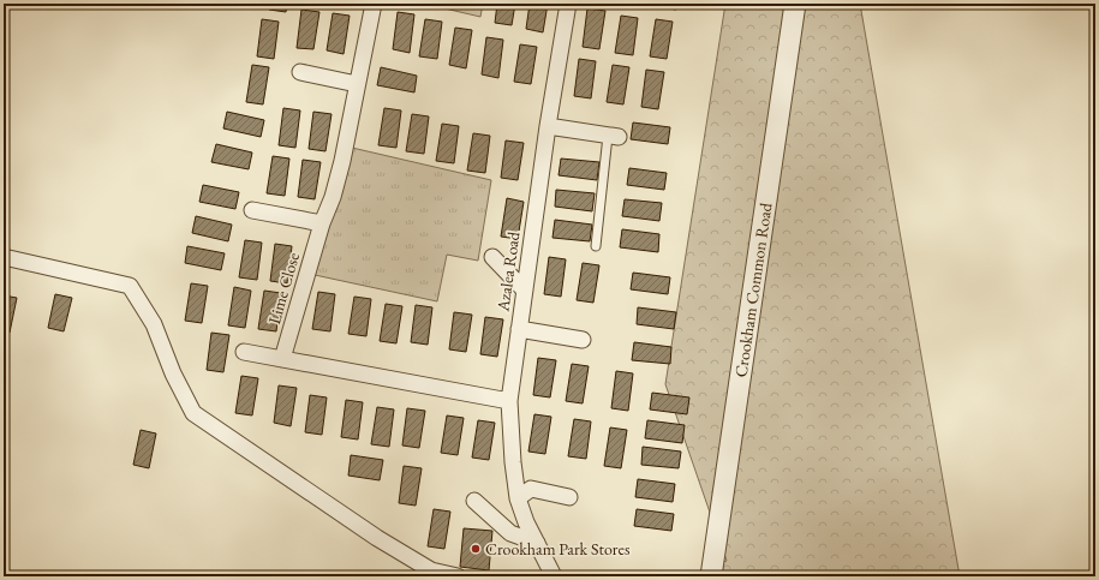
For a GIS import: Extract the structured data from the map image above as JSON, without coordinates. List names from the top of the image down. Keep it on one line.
{"streets":{"street":["Azalea Road","Lime Close","Crookham Common Road"]},"places":["Crookham Park Stores"]}
